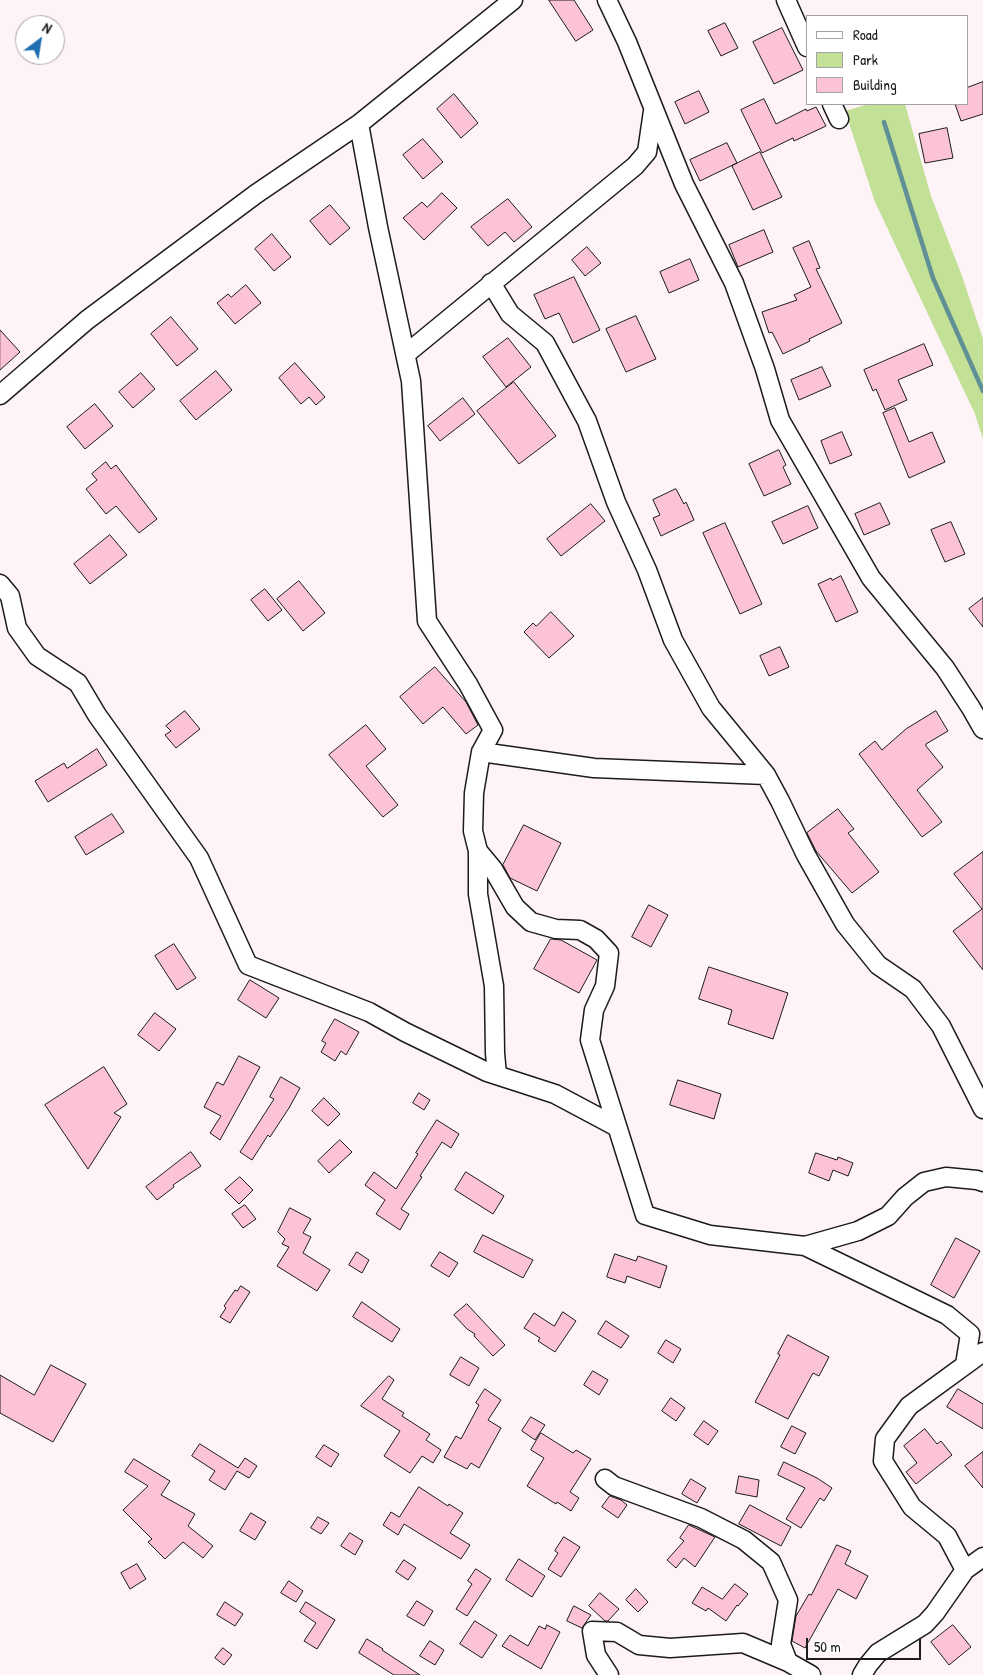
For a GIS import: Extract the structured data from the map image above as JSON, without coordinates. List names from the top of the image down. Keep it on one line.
{"legend":["Road","Park","Building"],"scale_bar":"50 m","north":"top right"}
